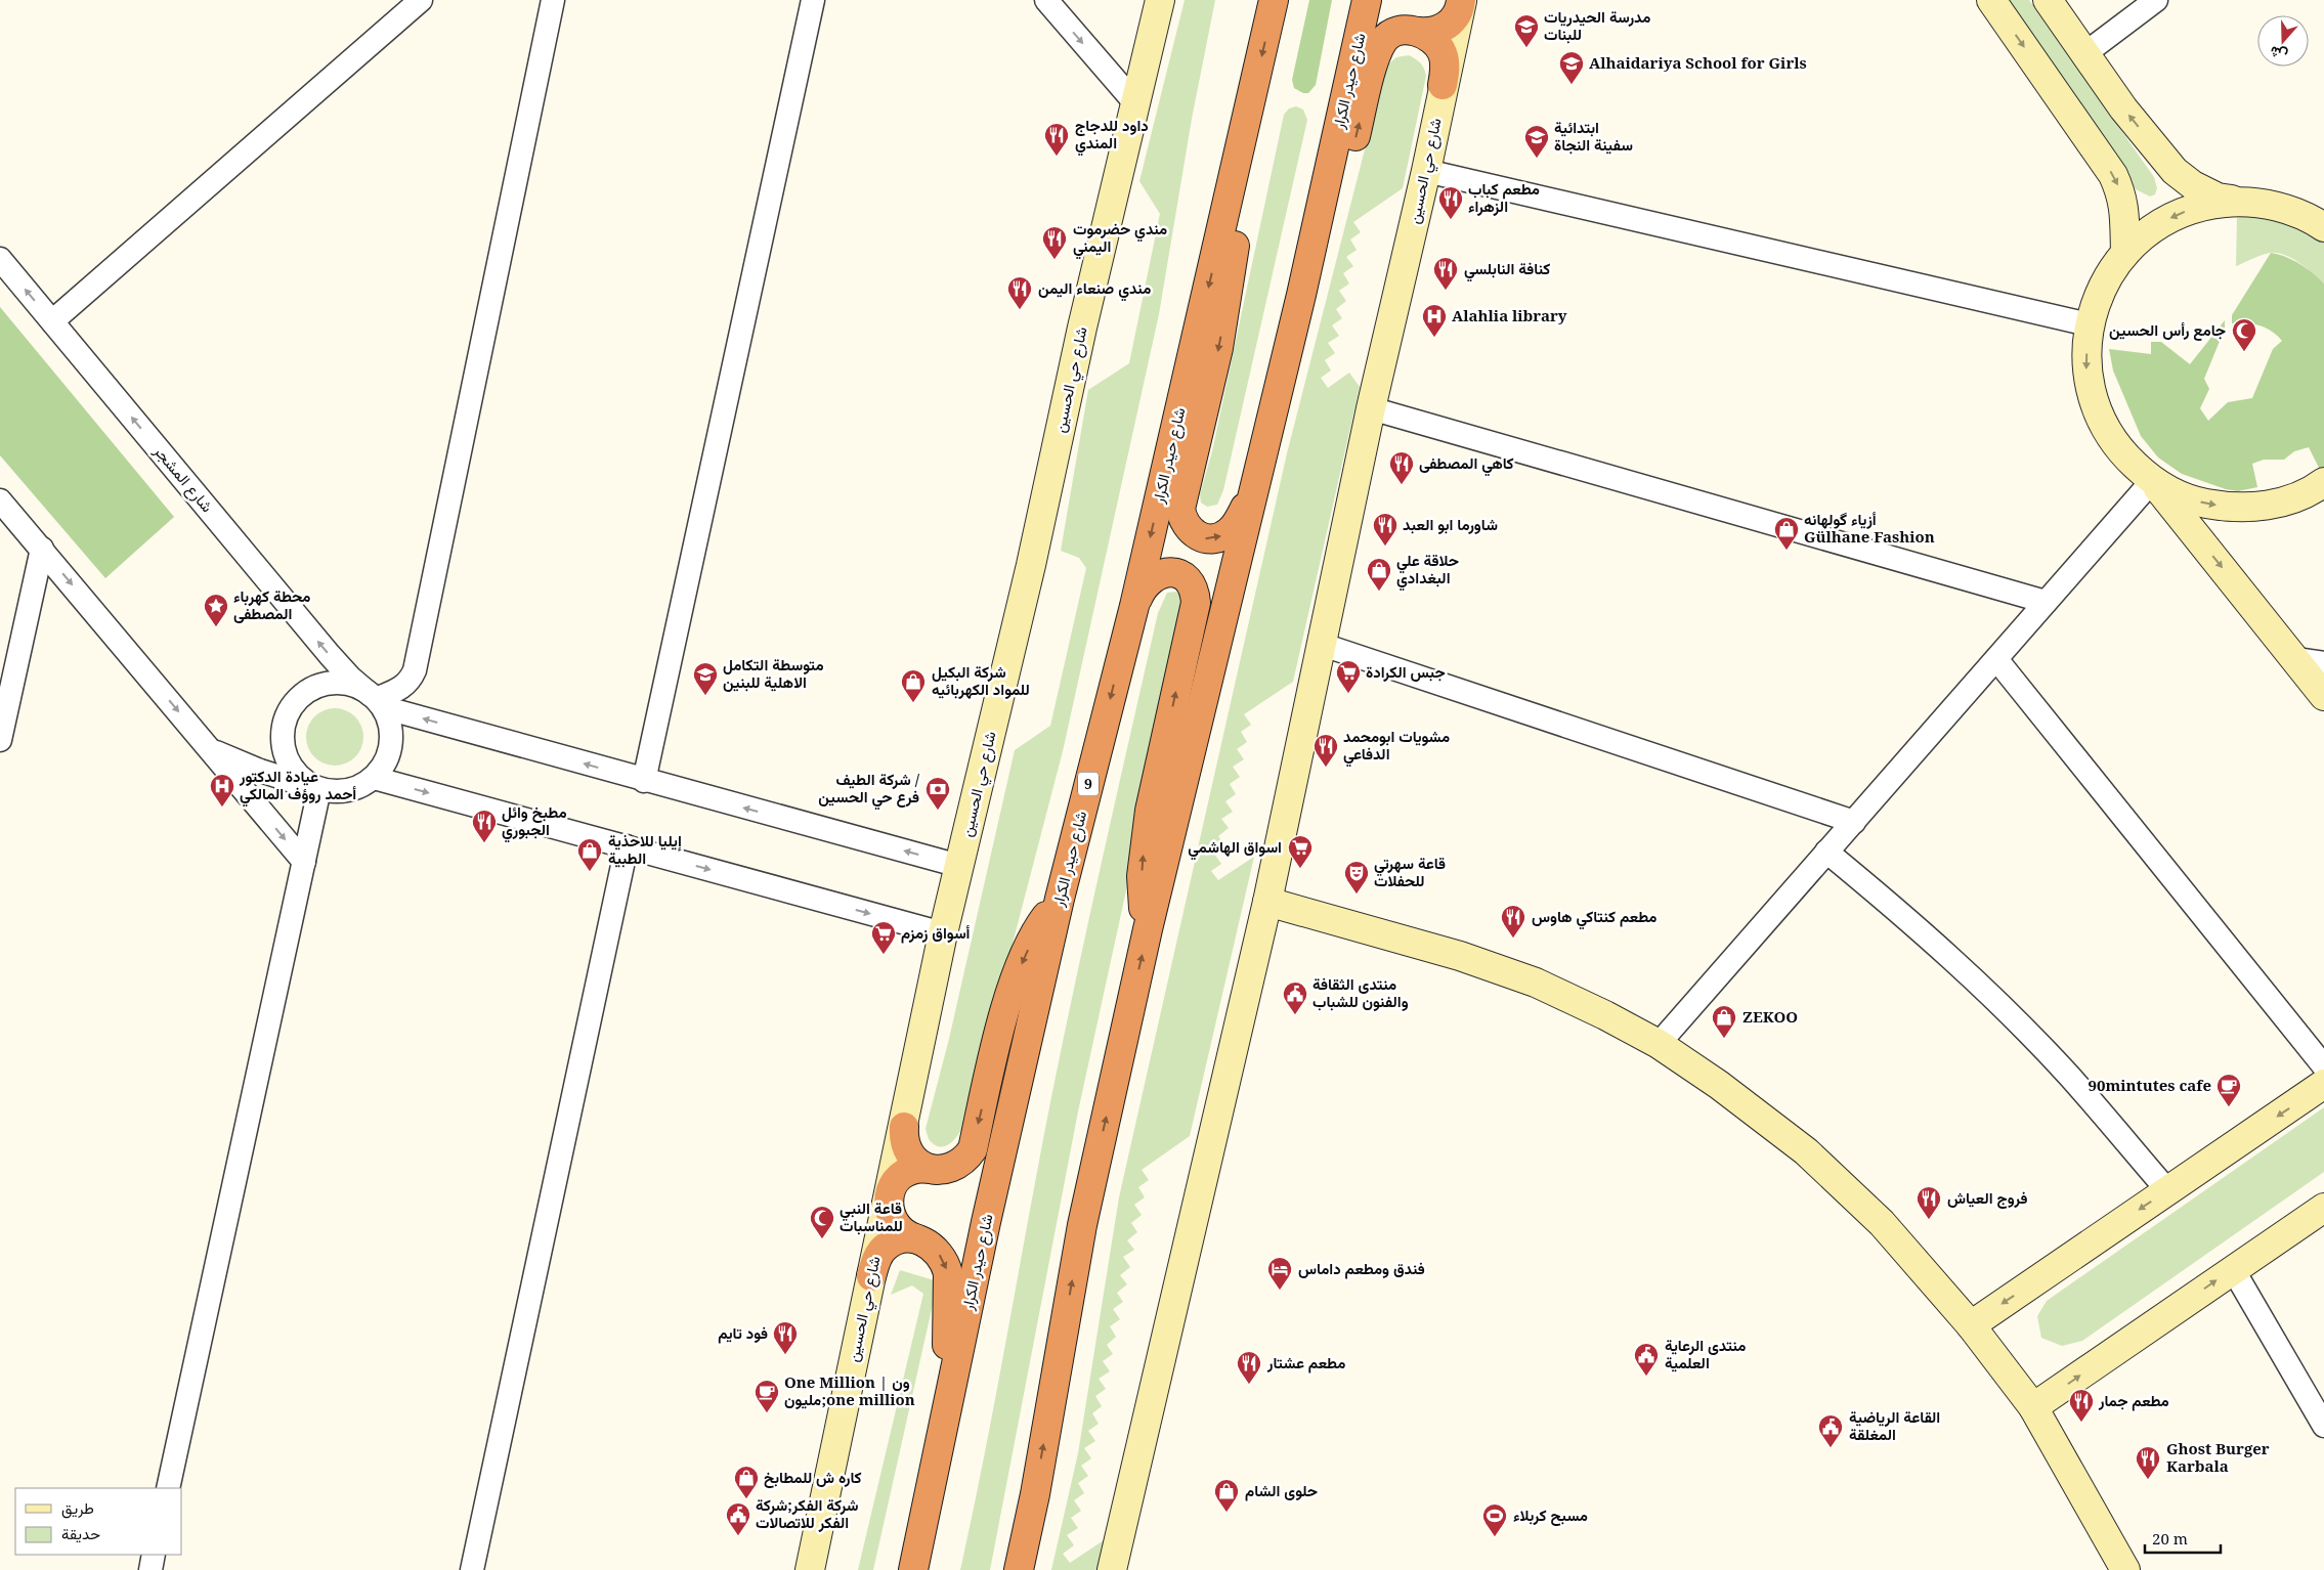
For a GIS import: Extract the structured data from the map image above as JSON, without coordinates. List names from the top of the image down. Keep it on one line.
{"streets":{"highway":["شارع حيدر الكرار","9"],"street":["شارع حي الحسين","شارع المشجر"]},"places":{"school or university":["مدرسة الحيدريات للبنات","Alhaidariya School for Girls","ابتدائية سفينة النجاة","متوسطة التكامل الاهلية للبنين"],"restaurant":["داود للدجاج المندي","مطعم كباب الزهراء","مندي حضرموت اليمني","كنافة النابلسي","مندي صنعاء اليمن","كاهي المصطفى","شاورما ابو العبد","مشويات ابومحمد الدفاعي","مطبخ وائل الجبوري","مطعم كنتاكي هاوس","فروج العياش","فود تايم","مطعم عشتار","مطعم جمار","Ghost Burger Karbala"],"hospital":["Alahlia library","عيادة الدكتور أحمد روؤف المالكي"],"mosque":["جامع رأس الحسين","قاعة النبي للمناسبات"],"shop":["أزياء گولهانه Gülhane Fashion","حلاقة علي البغدادي","شركة البكيل للمواد الكهربائيه","إيليا للاحذية الطبية","ZEKOO","كاره ش للمطابخ","حلوى الشام"],"place":["محطة كهرباء المصطفى"],"supermarket":["جبس الكرادة","اسواق الهاشمي","أسواق زمزم"],"bank":["شركة الطيف / فرع حي الحسين"],"theatre":["قاعة سهرتي للحفلات"],"public building":["منتدى الثقافة والفنون للشباب","منتدى الرعاية العلمية","القاعة الرياضية المغلقة","شركة الفكر;شركة الفكر للاتصالات"],"cafe":["90mintutes cafe","One Million | ون مليون;one million"],"hotel":["فندق ومطعم داماس"],"sports":["مسبح كربلاء"]},"legend":["طريق","حديقة"],"scale_bar":"20 m","north":"bottom"}
